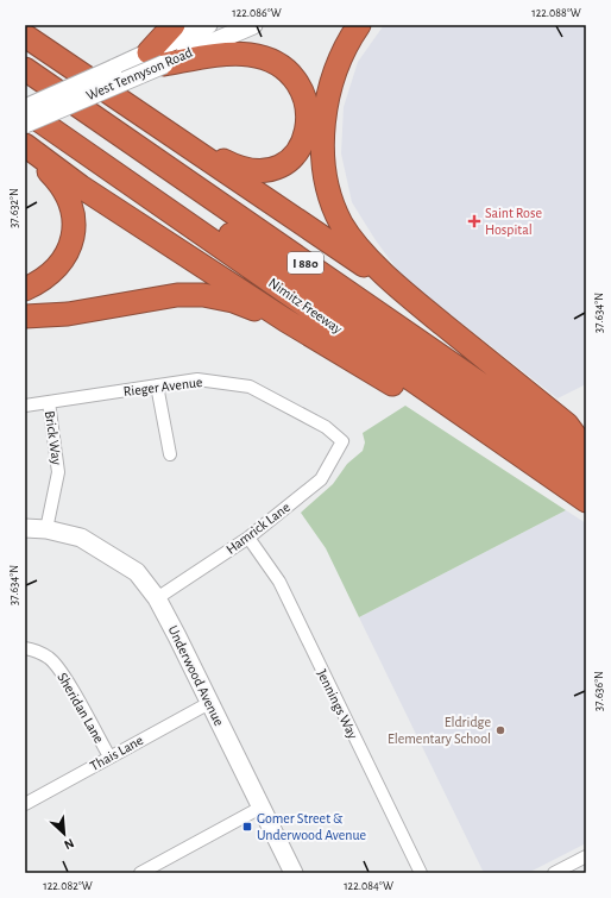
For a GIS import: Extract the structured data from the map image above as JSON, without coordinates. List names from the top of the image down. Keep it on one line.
{"streets":{"highway":["I 880","Nimitz Freeway"],"street":["West Tennyson Road","Rieger Avenue","Brick Way","Hamrick Lane","Underwood Avenue","Jennings Way","Sheridan Lane","Thais Lane"]},"crossings":[["West Tennyson Road","Nimitz Freeway"],["Rieger Avenue","Brick Way"],["Rieger Avenue","Hamrick Lane"],["Brick Way","Underwood Avenue"],["Hamrick Lane","Underwood Avenue"],["Hamrick Lane","Jennings Way"],["Underwood Avenue","Thais Lane"],["Sheridan Lane","Thais Lane"]],"places":{"health":["Saint Rose Hospital"],"other":["Eldridge Elementary School"],"transit":["Gomer Street & Underwood Avenue"]},"north":"bottom right","coordinates":["122.086°W","122.088°W","37.632°N","37.634°N","37.636°N","122.082°W","122.084°W"]}
